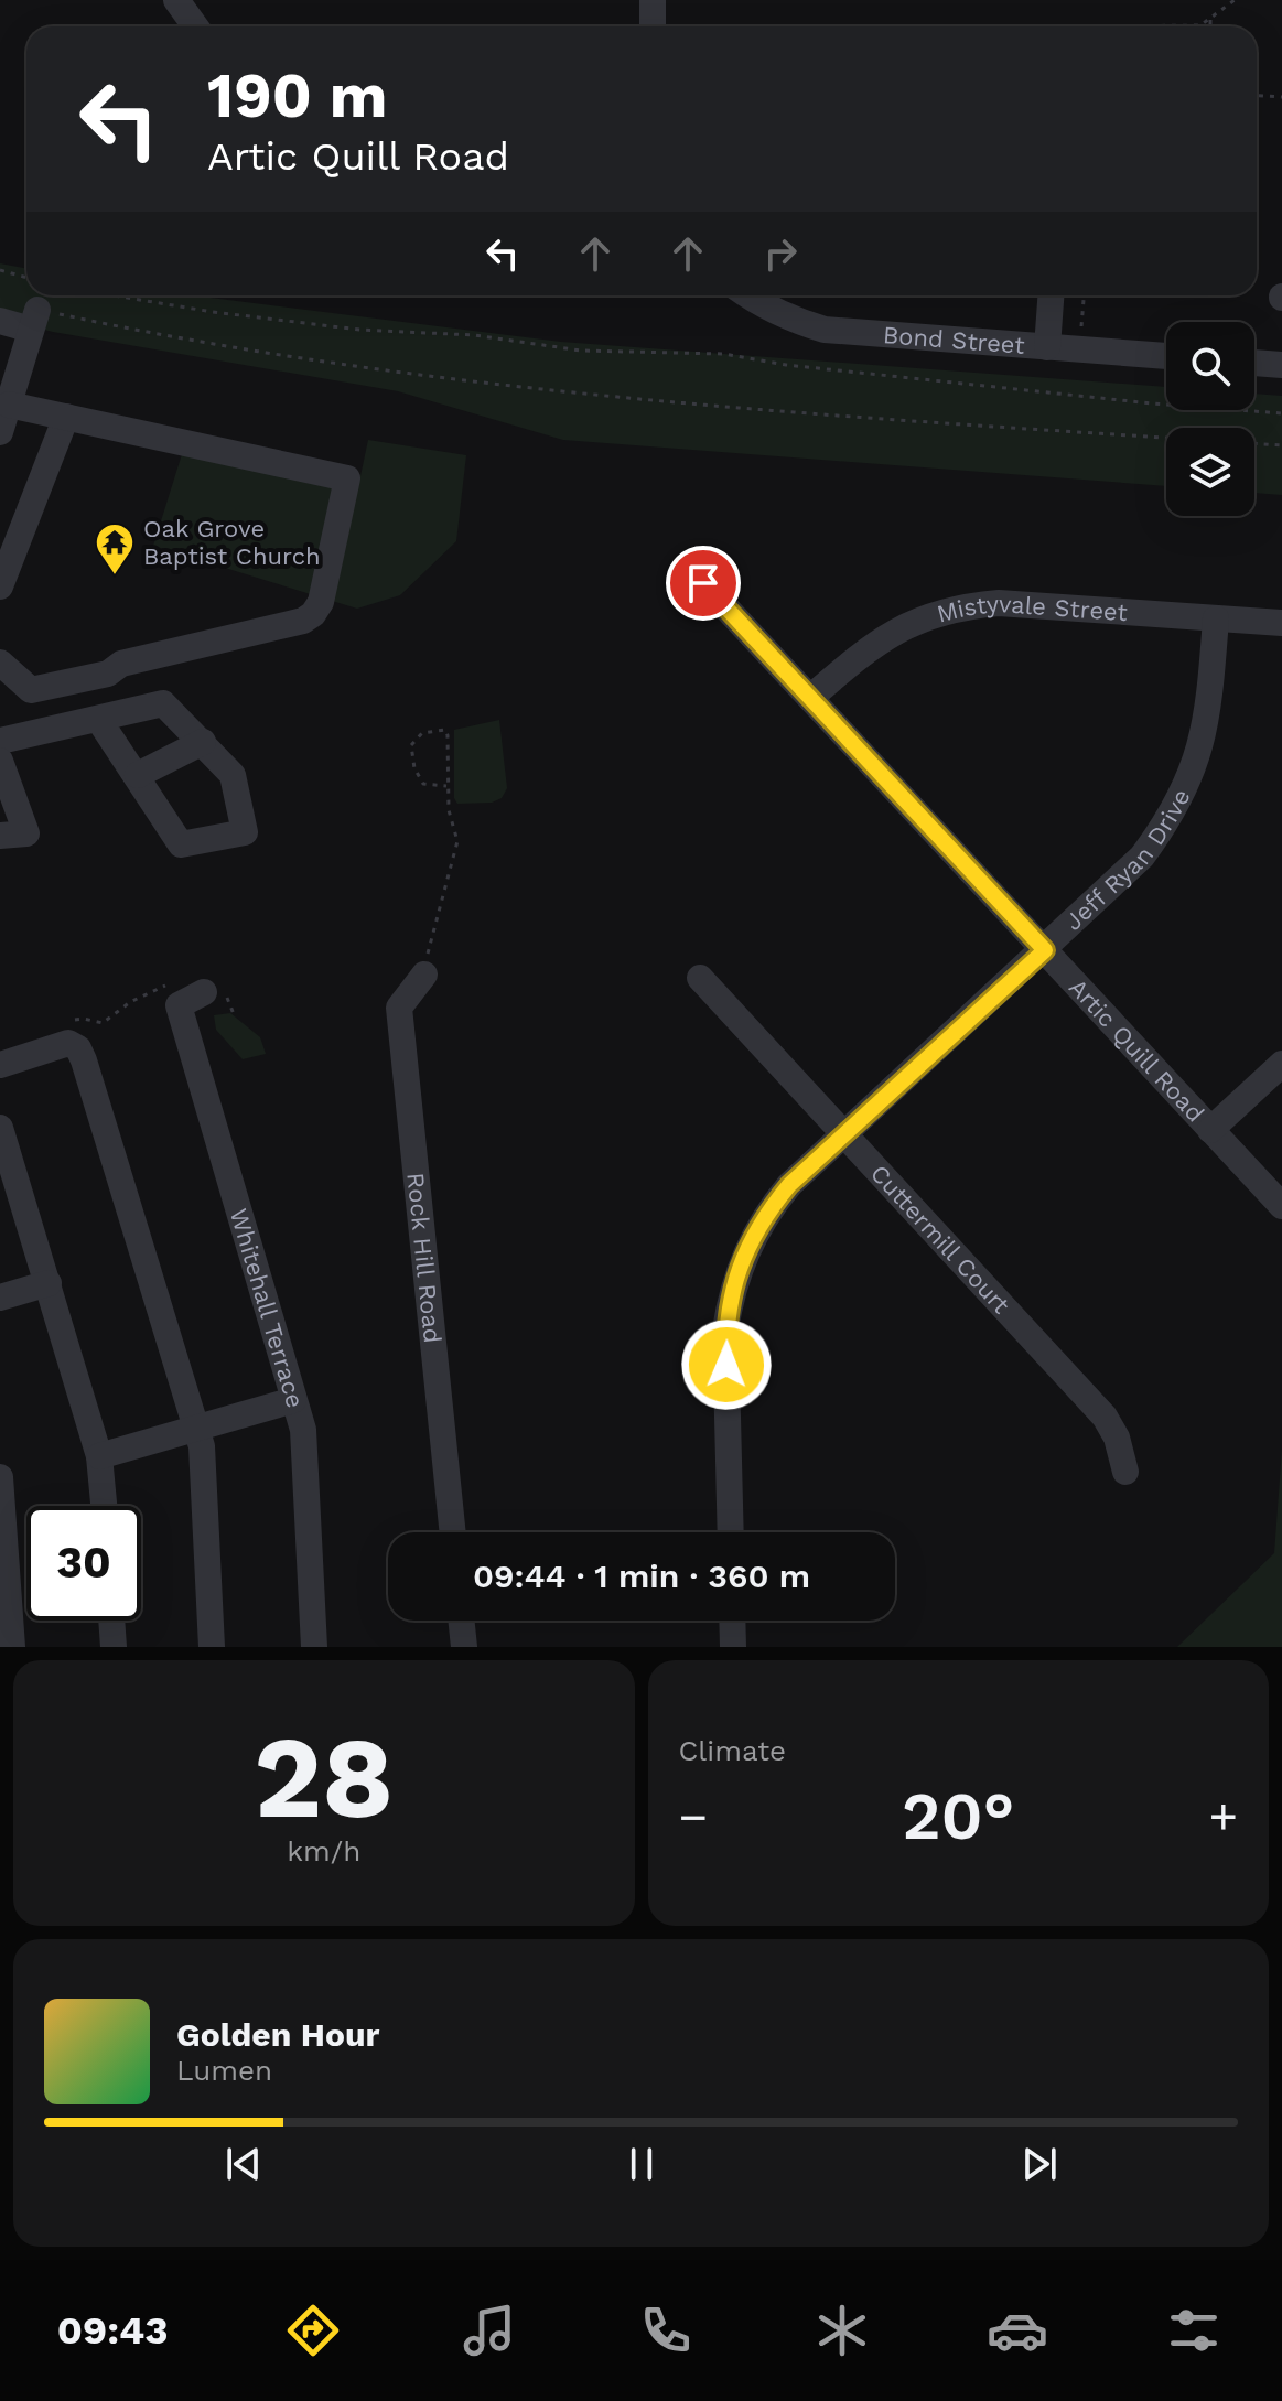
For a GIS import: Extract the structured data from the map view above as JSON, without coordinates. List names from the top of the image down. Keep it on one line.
{"streets":{"street":["Bond Street","Mistyvale Street","Jeff Ryan Drive","Artic Quill Road","Cuttermill Court","Rock Hill Road","Whitehall Terrace"]},"crossings":[["Mistyvale Street","Jeff Ryan Drive"],["Mistyvale Street","Artic Quill Road"],["Jeff Ryan Drive","Artic Quill Road"],["Jeff Ryan Drive","Cuttermill Court"]],"places":{"temple":["Oak Grove Baptist Church"]},"page":{"turn":["190 m","Artic Quill Road"],"limit":"30","trip":"09:44 · 1 min · 360 m","tile":[["28","km/h"],"Climate"],"heat":["−","20°","+"],"song":["Golden Hour","Lumen"],"tabs":"09:43"}}
